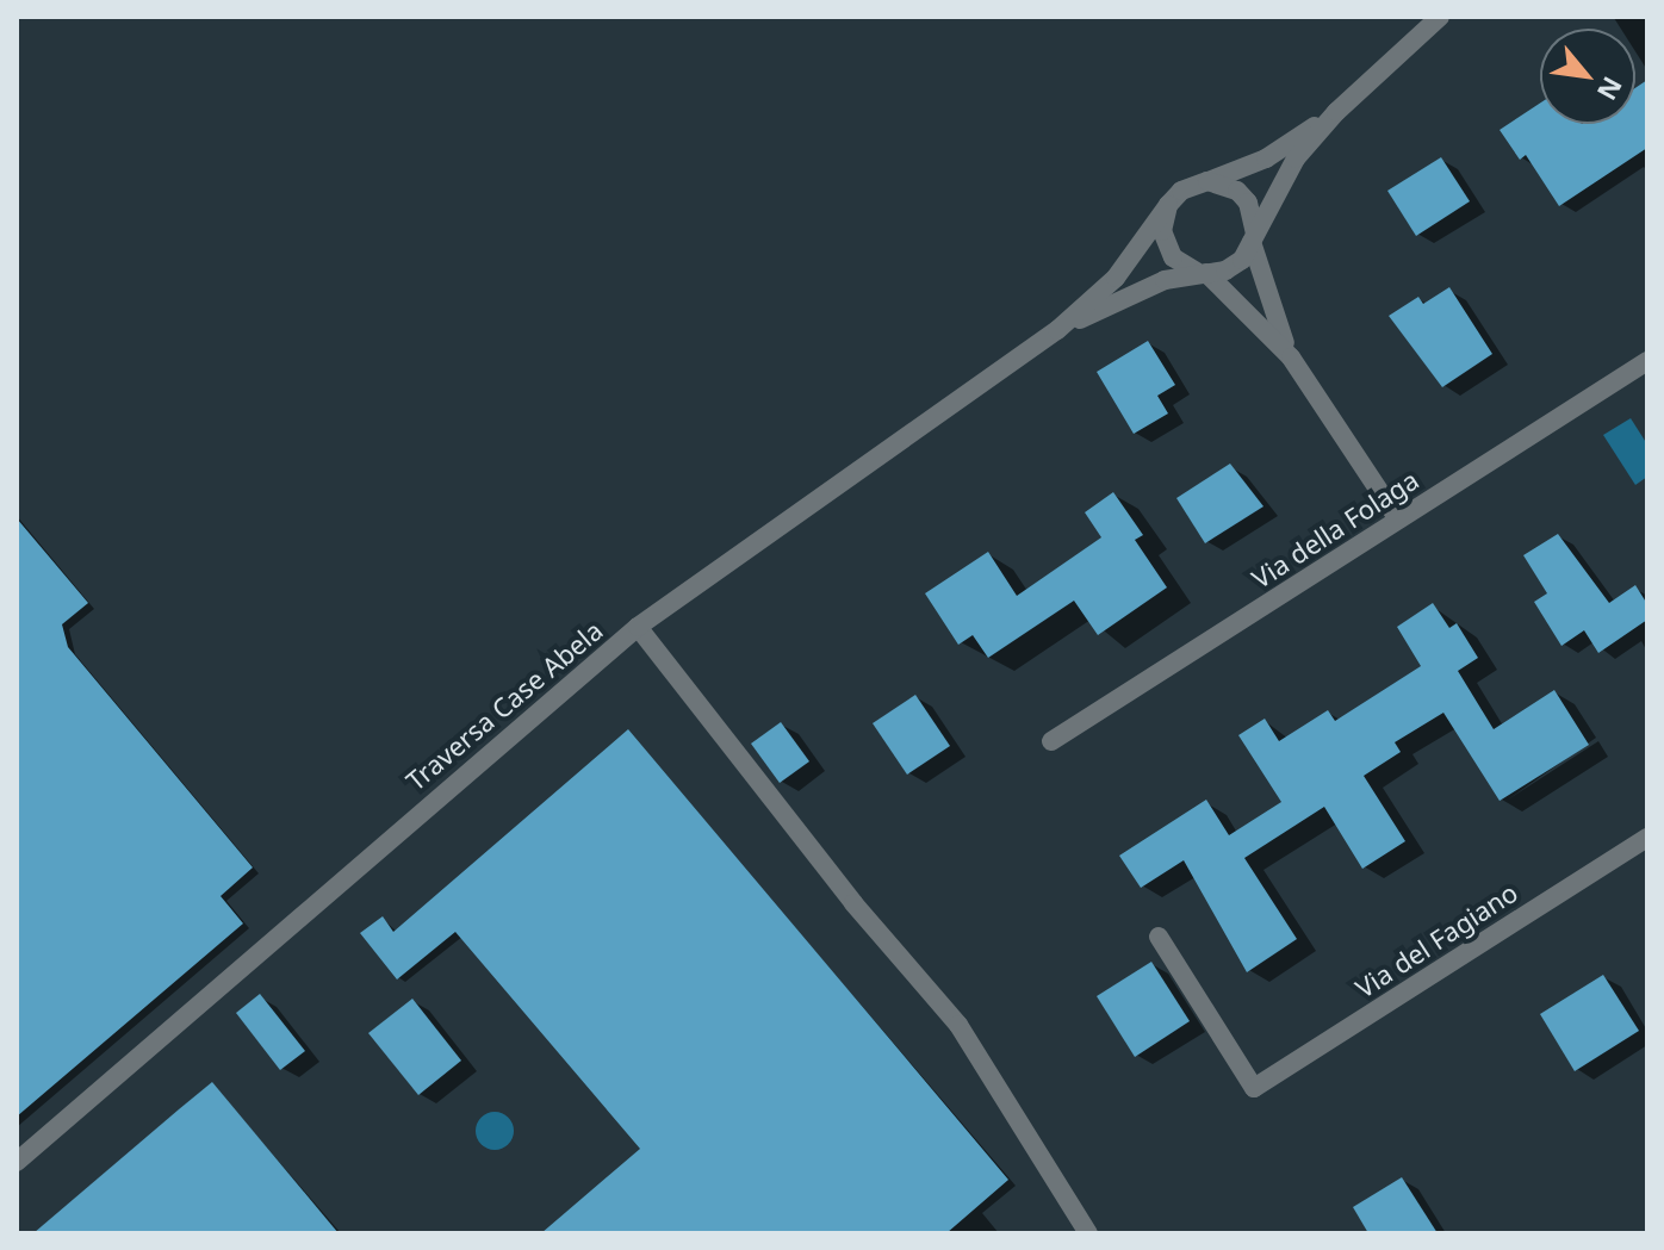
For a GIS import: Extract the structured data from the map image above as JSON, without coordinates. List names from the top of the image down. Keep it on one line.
{"streets":{"street":["Via della Folaga","Traversa Case Abela","Via del Fagiano"]},"north":"bottom right"}
